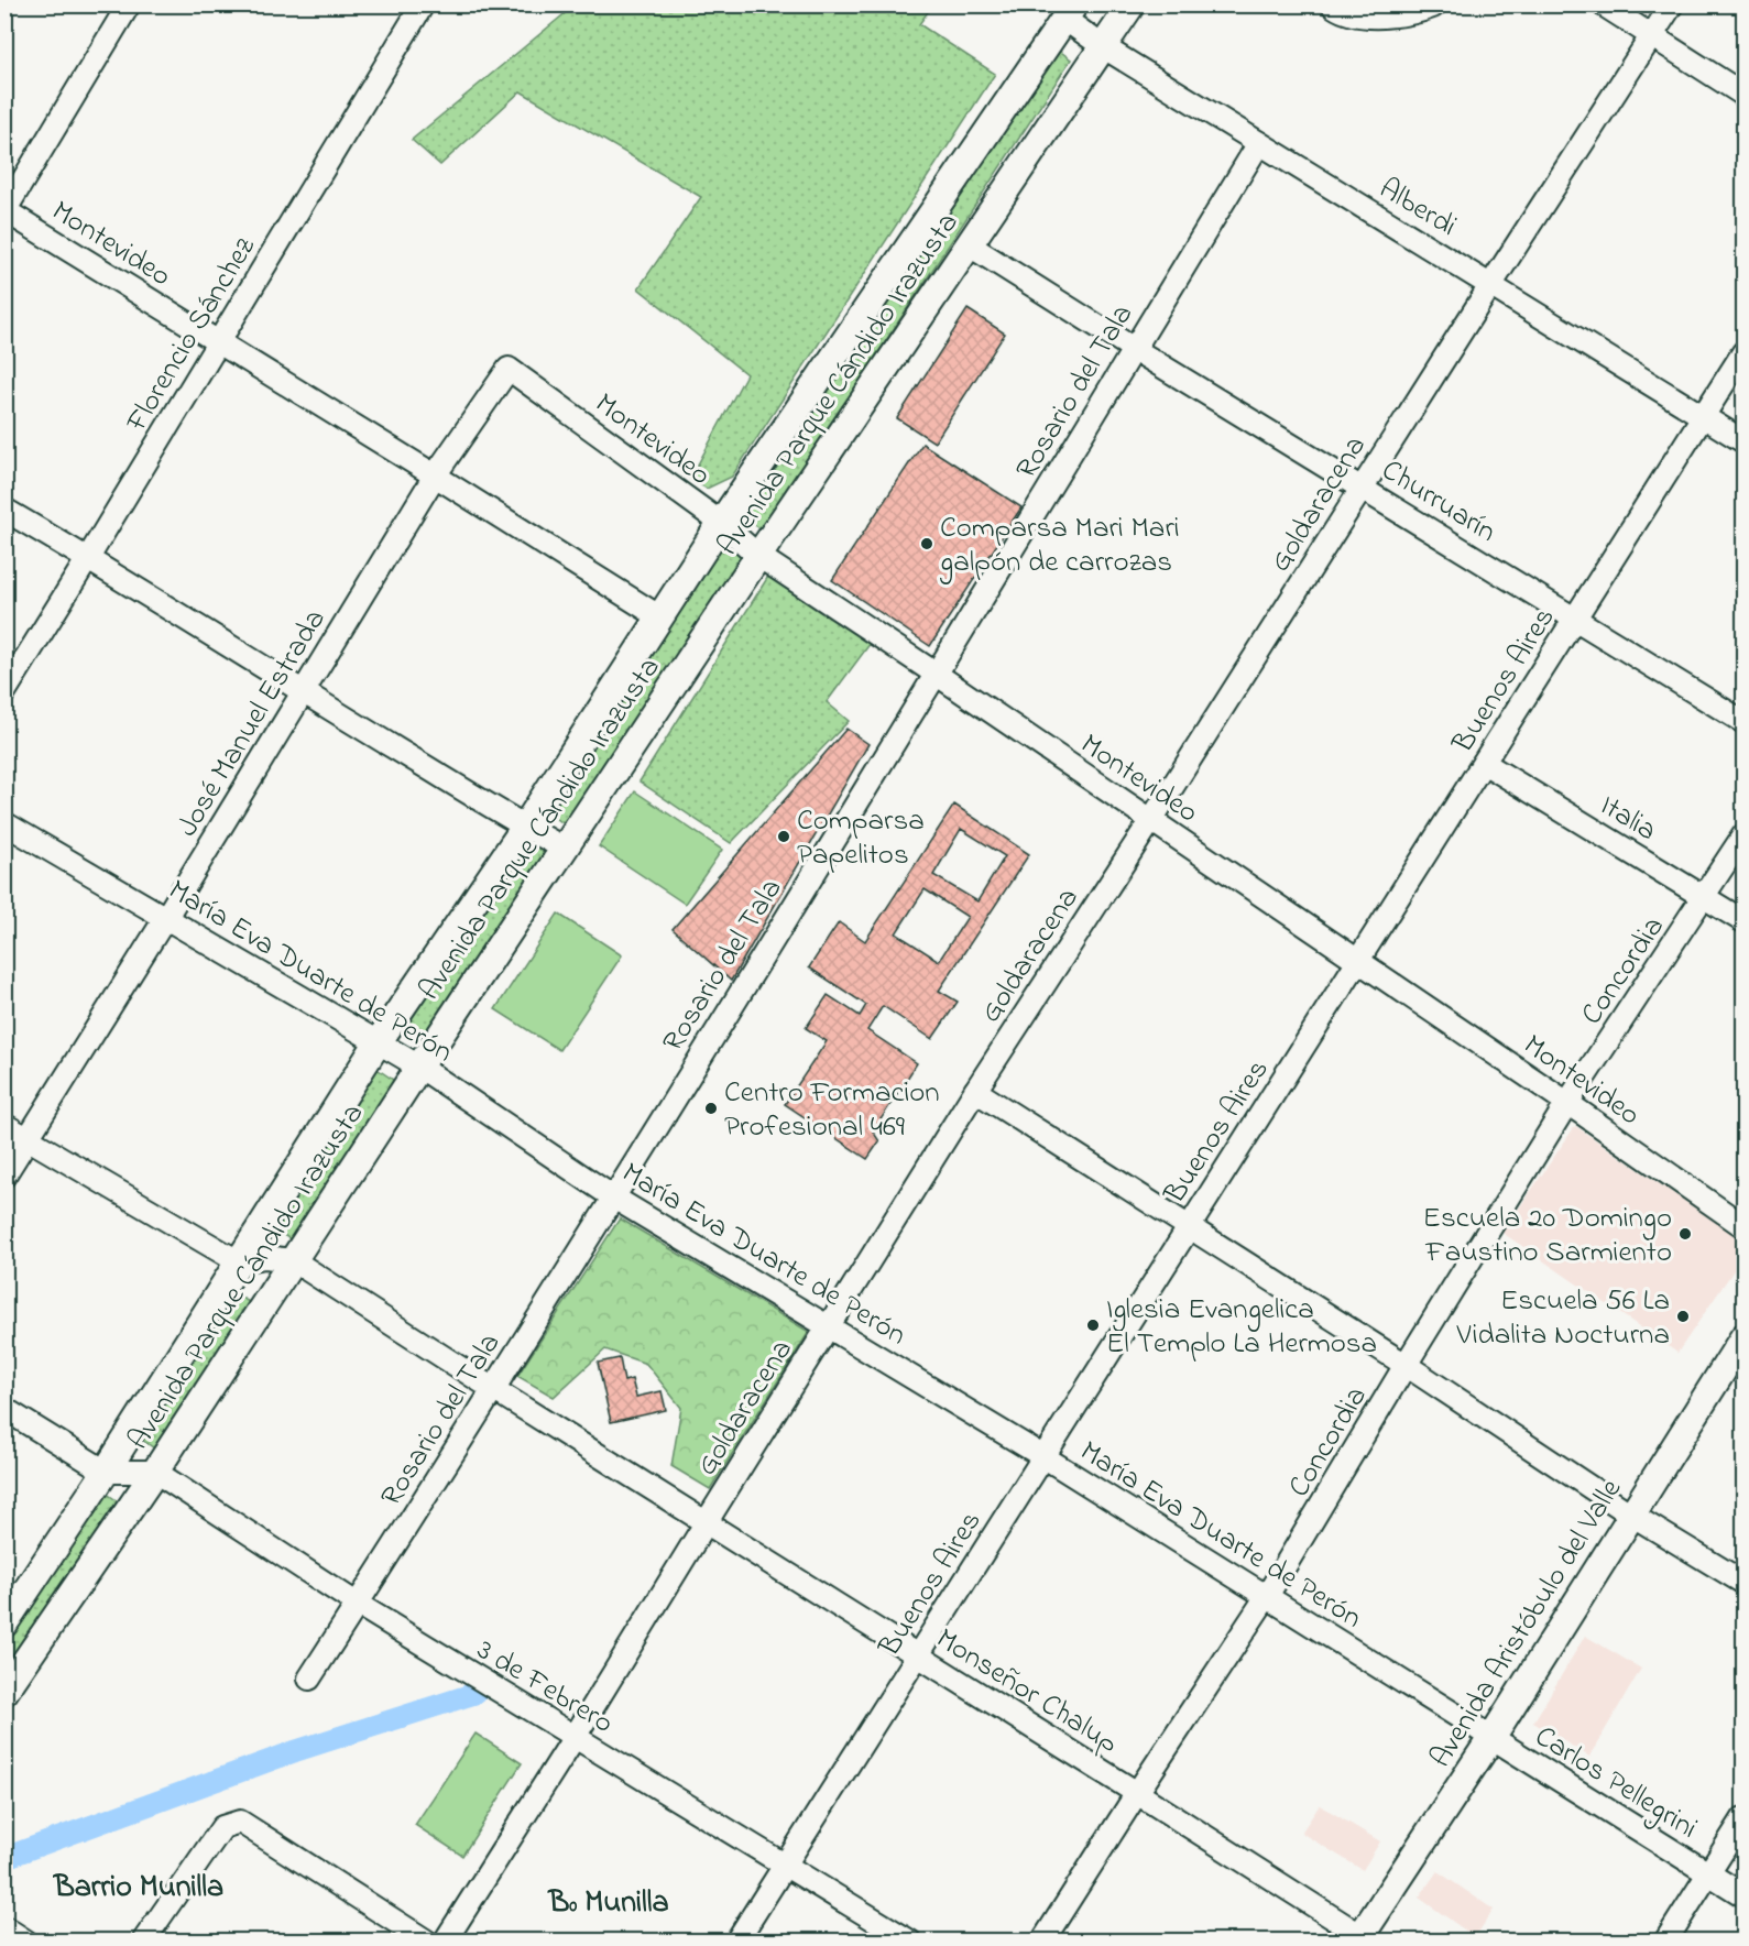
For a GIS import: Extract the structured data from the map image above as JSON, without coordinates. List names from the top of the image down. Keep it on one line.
{"streets":{"main road":["Avenida Parque Cándido Irazusta","Avenida Aristóbulo del Valle"],"street":["Alberdi","Montevideo","Florencio Sánchez","Rosario del Tala","Churruarín","Goldaracena","Buenos Aires","José Manuel Estrada","Italia","María Eva Duarte de Perón","Concordia","3 de Febrero","Monseñor Chalup","Carlos Pellegrini"]},"crossings":[["Alberdi","Avenida Parque Cándido Irazusta"],["Alberdi","Rosario del Tala"],["Alberdi","Goldaracena"],["Alberdi","Buenos Aires"],["Montevideo","Florencio Sánchez"],["Montevideo","Avenida Parque Cándido Irazusta"],["Montevideo","Rosario del Tala"],["Montevideo","Goldaracena"],["Montevideo","Buenos Aires"],["Montevideo","José Manuel Estrada"],["Montevideo","Concordia"],["Avenida Parque Cándido Irazusta","Churruarín"],["Avenida Parque Cándido Irazusta","María Eva Duarte de Perón"],["Avenida Parque Cándido Irazusta","3 de Febrero"],["Avenida Parque Cándido Irazusta","Monseñor Chalup"],["Rosario del Tala","Churruarín"],["Rosario del Tala","María Eva Duarte de Perón"],["Rosario del Tala","3 de Febrero"],["Rosario del Tala","Monseñor Chalup"],["Churruarín","Goldaracena"],["Churruarín","Buenos Aires"],["Goldaracena","María Eva Duarte de Perón"],["Goldaracena","3 de Febrero"],["Goldaracena","Monseñor Chalup"],["Buenos Aires","Italia"],["Buenos Aires","María Eva Duarte de Perón"],["Buenos Aires","3 de Febrero"],["Buenos Aires","Monseñor Chalup"],["José Manuel Estrada","María Eva Duarte de Perón"],["Italia","Concordia"],["María Eva Duarte de Perón","Concordia"],["María Eva Duarte de Perón","Avenida Aristóbulo del Valle"],["María Eva Duarte de Perón","Carlos Pellegrini"],["Concordia","Monseñor Chalup"],["Avenida Aristóbulo del Valle","Monseñor Chalup"],["Avenida Aristóbulo del Valle","Carlos Pellegrini"]],"districts":["Barrio Munilla","Bº Munilla"],"places":["Comparsa Mari Mari galpón de carrozas","Comparsa Papelitos","Centro Formacion Profesional 469","Escuela 20 Domingo Faustino Sarmiento","Escuela 56 La Vidalita Nocturna","Iglesia Evangelica El Templo La Hermosa"]}
